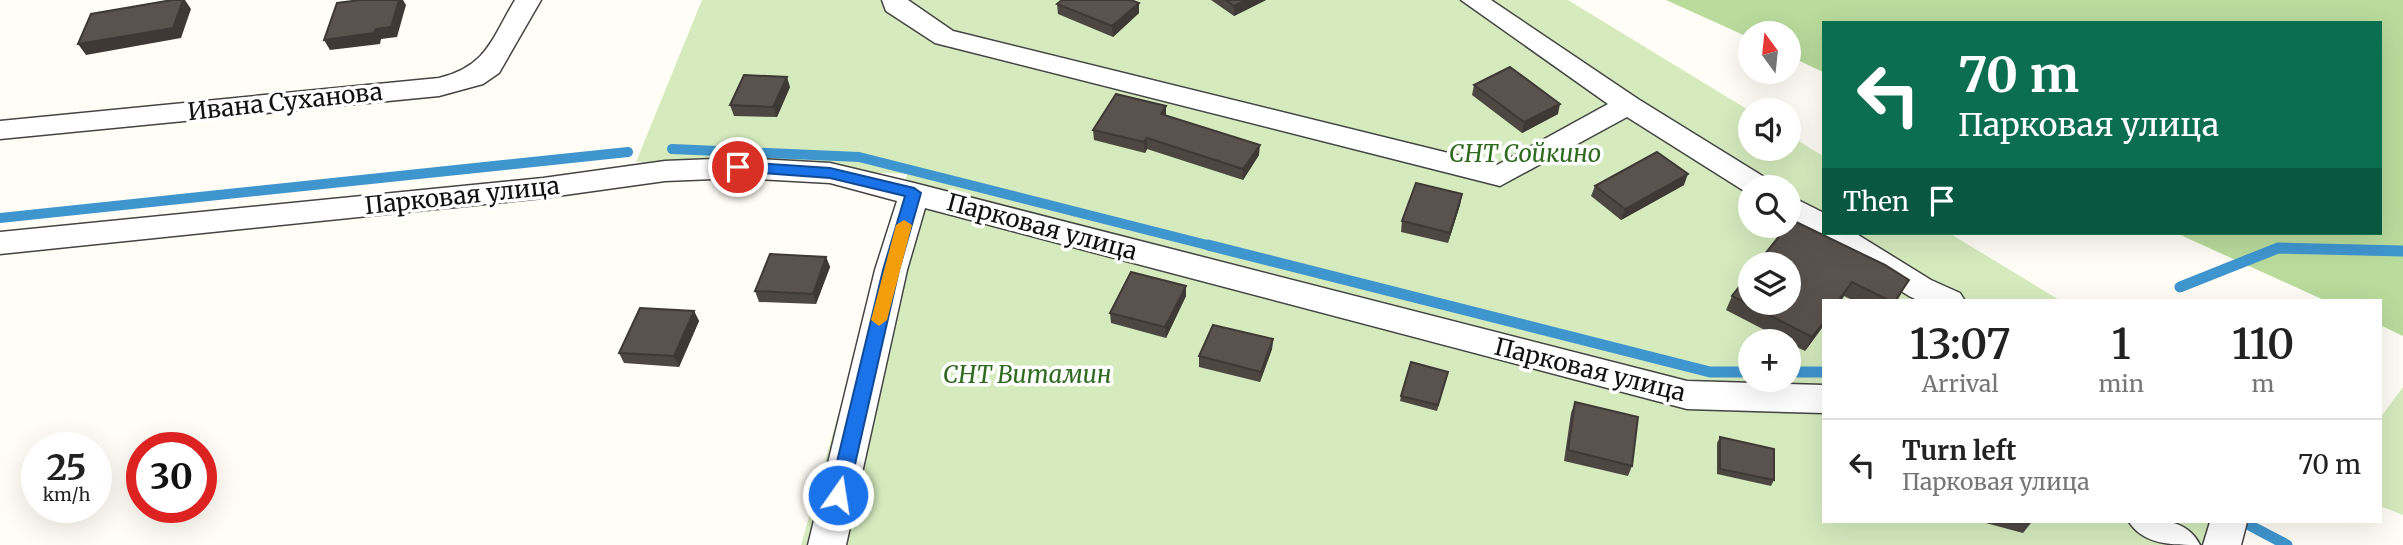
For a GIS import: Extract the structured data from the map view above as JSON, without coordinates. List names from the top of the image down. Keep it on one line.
{"streets":{"street":["Ивана Суханова","Парковая улица"]},"parks":["СНТ Сойкино","СНТ Витамин"],"north":"top","page":{"map_buttons":"+","turn":["70 m","Парковая улица"],"then":"Then","eta":["13:07","Arrival","1","min","110","m"],"list":[{"name":"Turn left","note":"Парковая улица","value":"70 m"}],"speed":"25 km/h","limit":"30"}}
